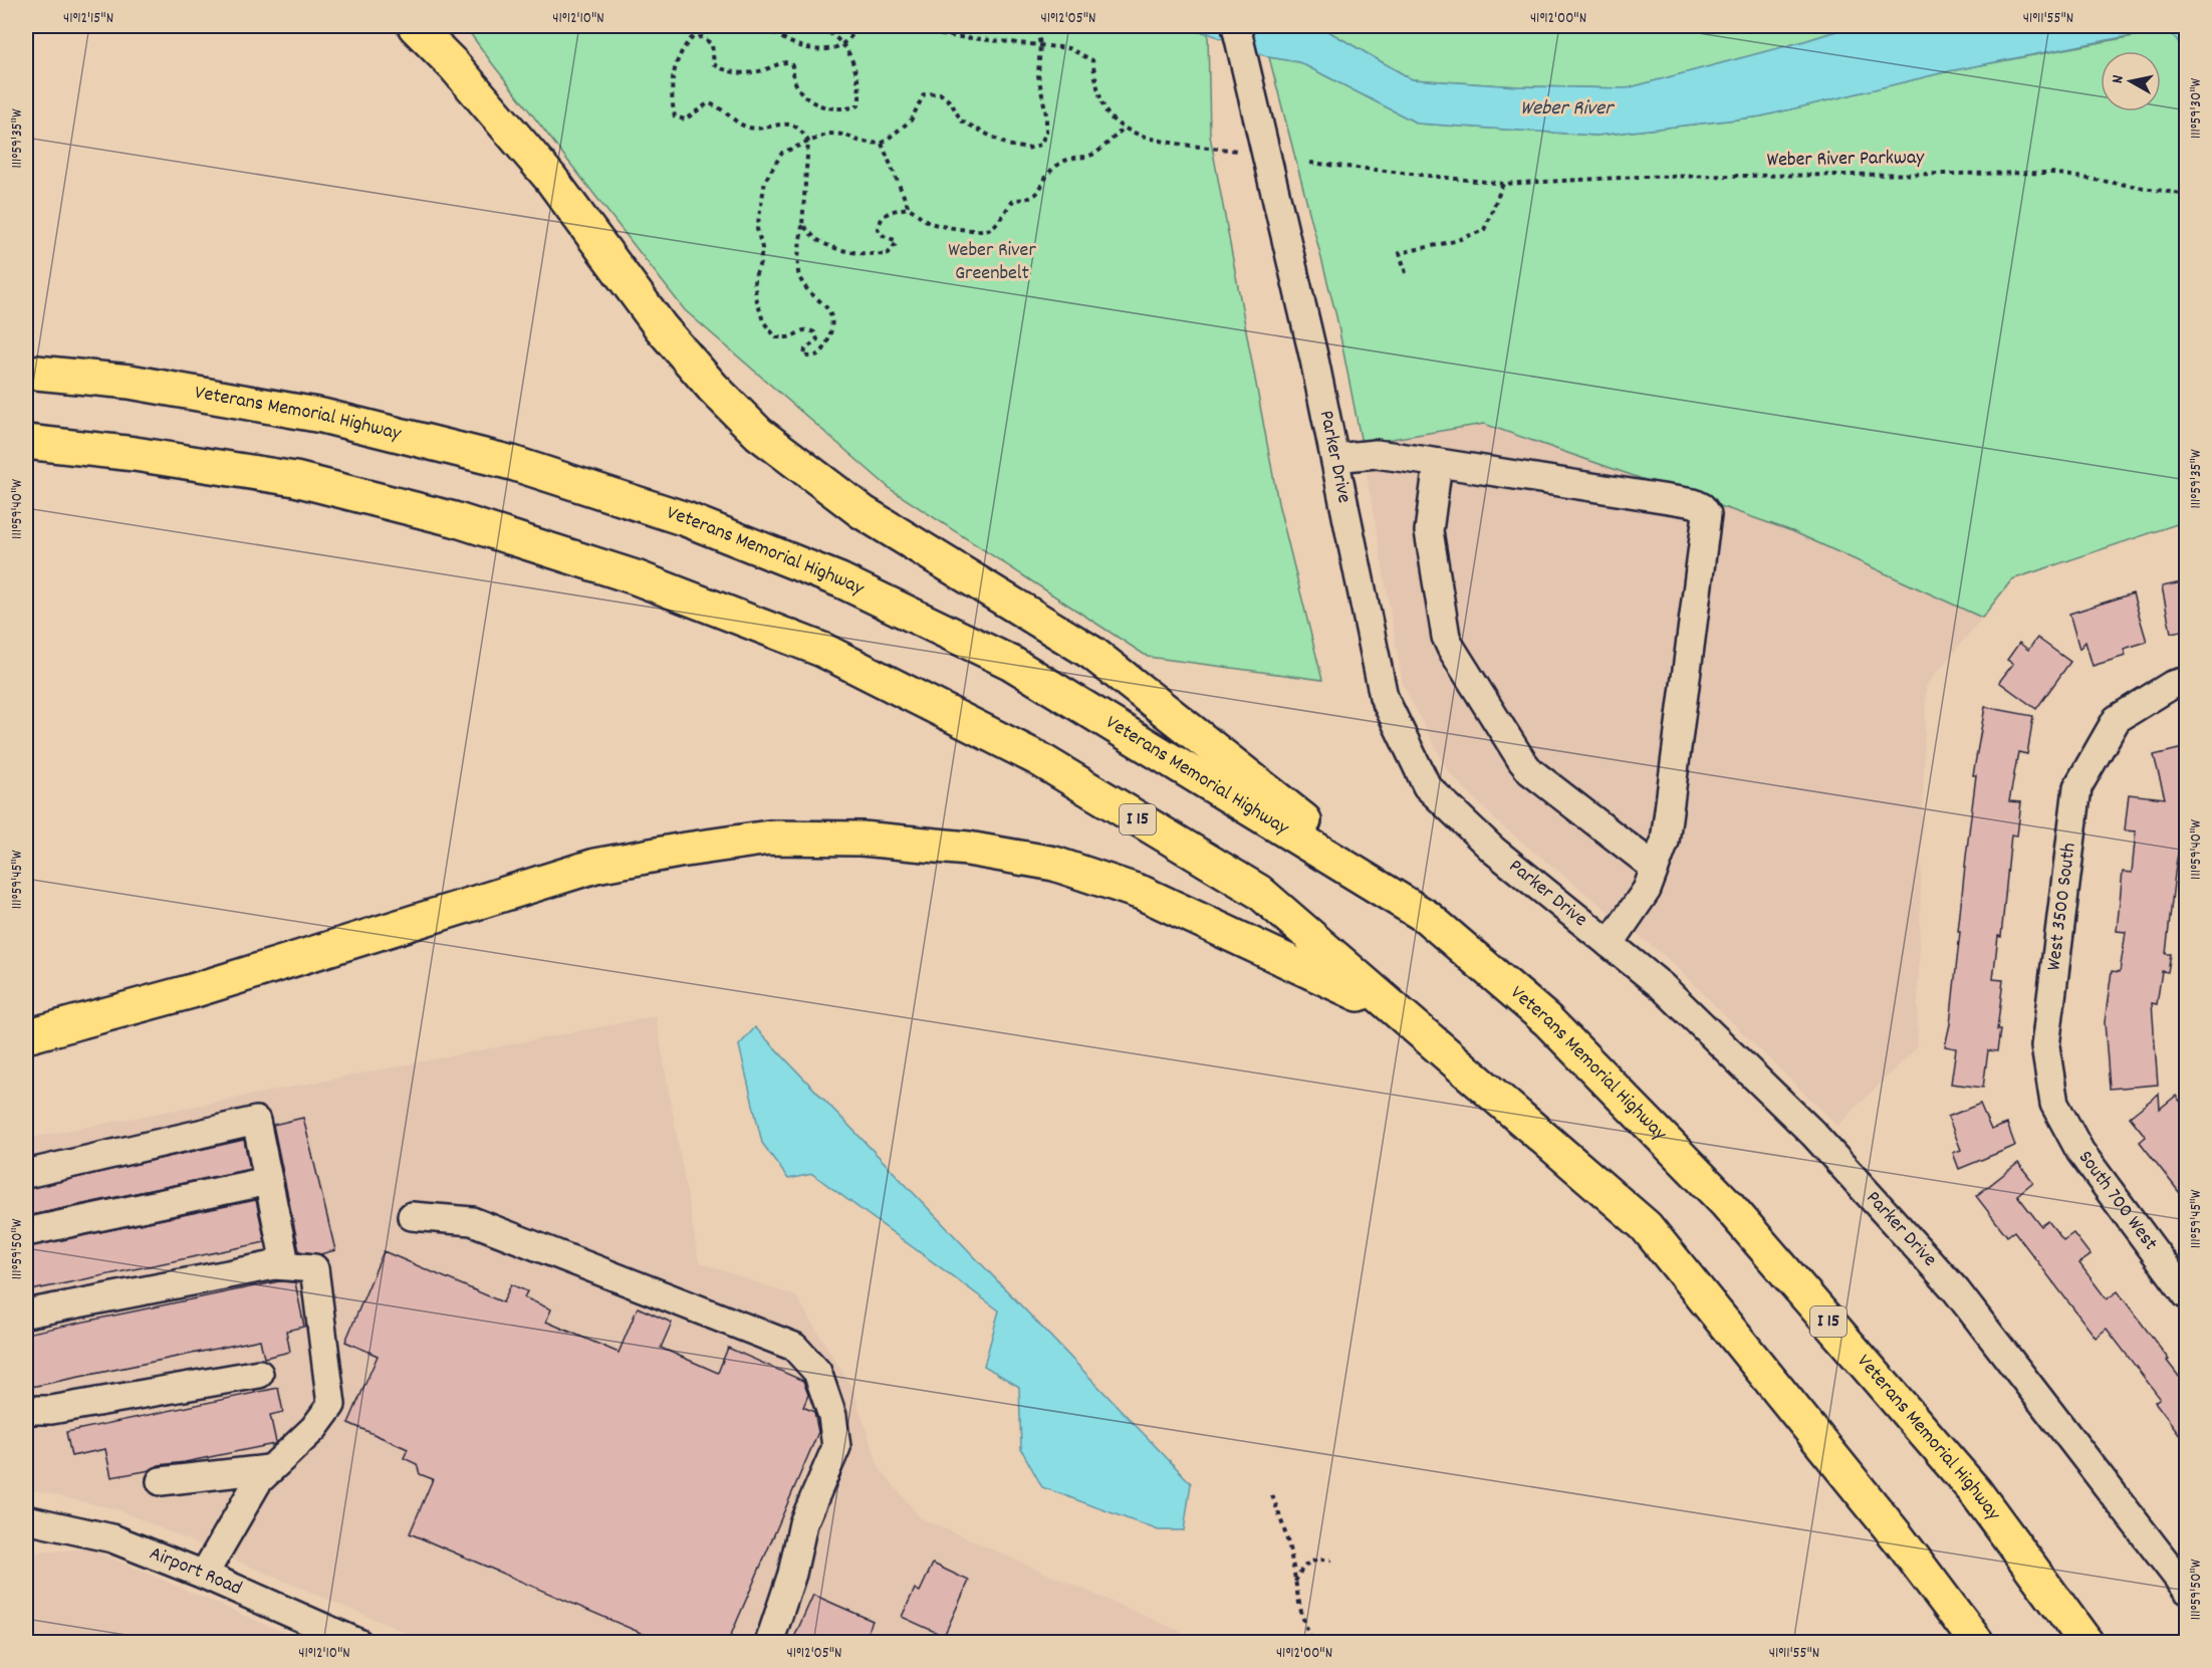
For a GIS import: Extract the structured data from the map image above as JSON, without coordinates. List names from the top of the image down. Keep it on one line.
{"streets":{"highway":["Veterans Memorial Highway","I 15"],"street":["Parker Drive","West 3500 South","South 700 West","Airport Road"],"path":["Weber River Parkway"]},"crossings":[["West 3500 South","South 700 West"]],"water":["Weber River"],"parks":["Weber River Greenbelt"],"north":"left","coordinates":["41°12'15\"N","41°12'10\"N","41°12'05\"N","41°12'00\"N","41°11'55\"N","111°59'30\"W","111°59'35\"W","111°59'40\"W","111°59'45\"W","111°59'50\"W"]}
